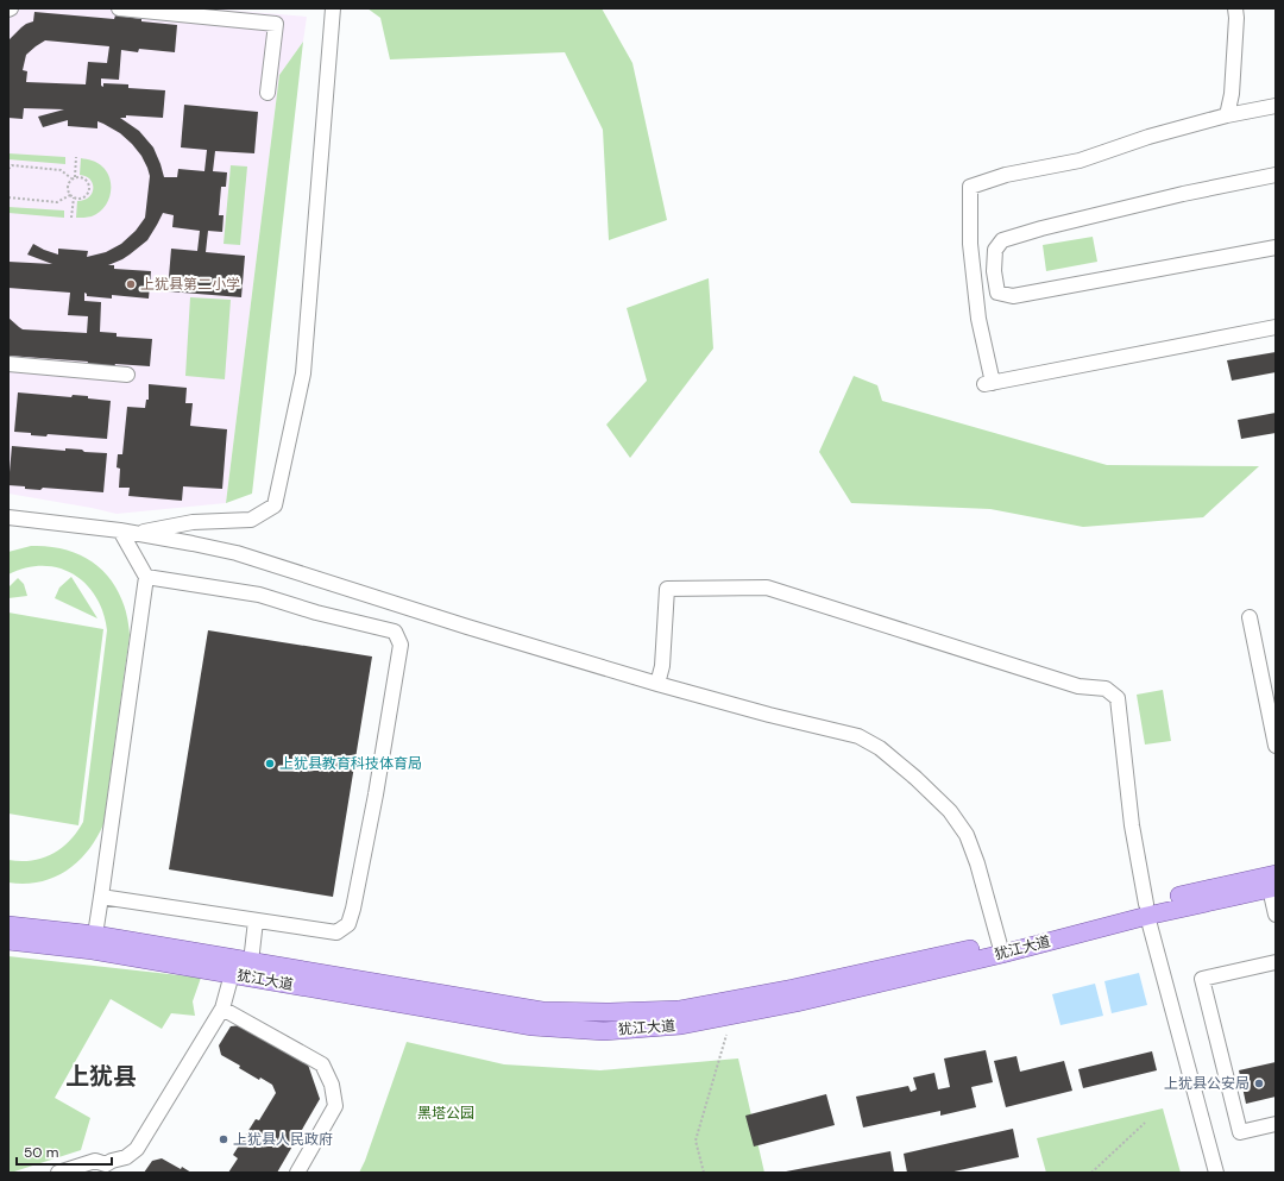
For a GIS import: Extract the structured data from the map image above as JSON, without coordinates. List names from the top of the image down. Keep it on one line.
{"streets":{"main road":["犹江大道"]},"districts":["上犹县"],"parks":["黑塔公园"],"places":["上犹县第二小学","上犹县教育科技体育局","上犹县公安局","上犹县人民政府"],"scale_bar":"50 m"}
